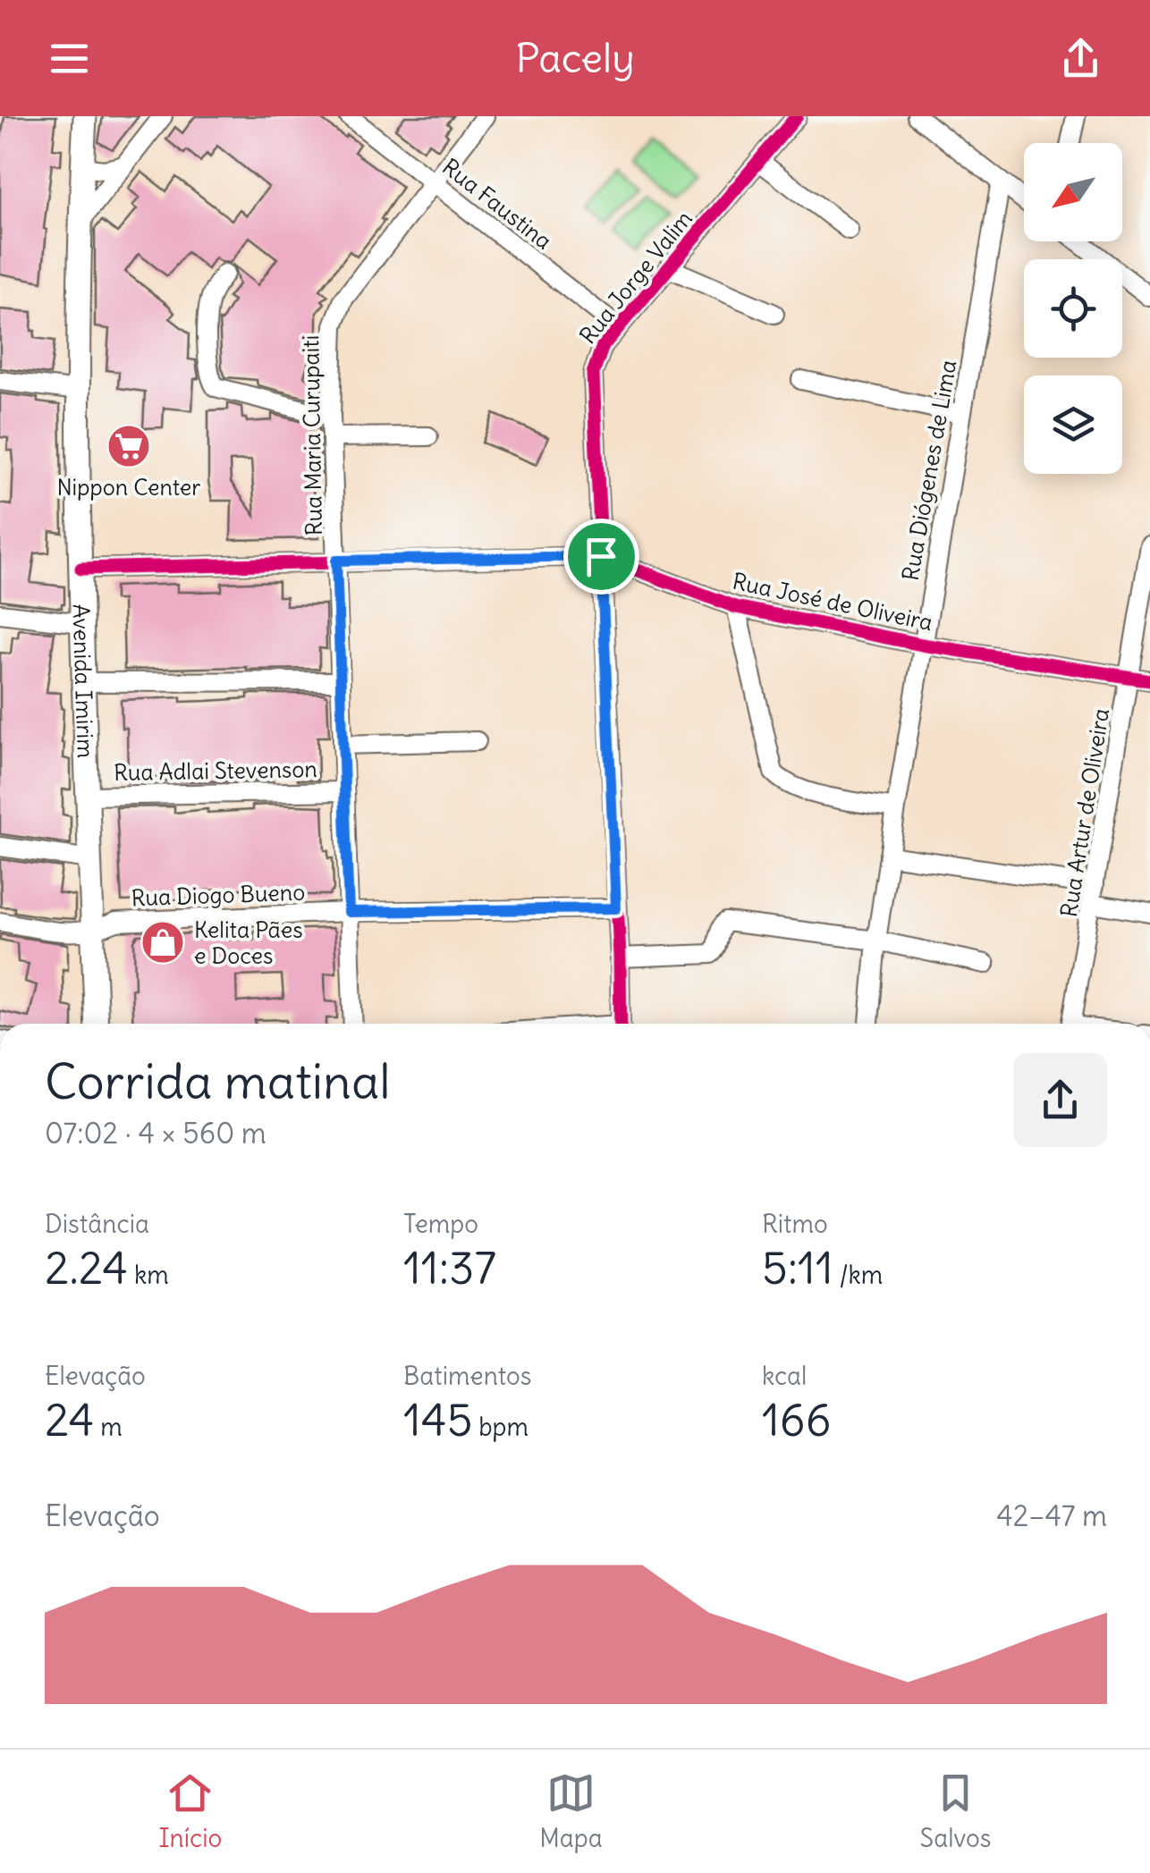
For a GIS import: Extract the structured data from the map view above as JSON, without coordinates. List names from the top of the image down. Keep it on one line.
{"streets":{"main road":["Avenida Imirim"],"street":["Rua Faustina","Rua Jorge Valim","Rua Maria Curupaiti","Rua Diógenes de Lima","Rua José de Oliveira","Rua Adlai Stevenson","Rua Artur de Oliveira","Rua Diogo Bueno"]},"crossings":[["Rua Faustina","Rua Jorge Valim"],["Rua Faustina","Rua Maria Curupaiti"],["Rua Jorge Valim","Rua José de Oliveira"],["Rua Jorge Valim","Rua Diogo Bueno"],["Rua Maria Curupaiti","Rua José de Oliveira"],["Rua Maria Curupaiti","Rua Adlai Stevenson"],["Rua Maria Curupaiti","Rua Diogo Bueno"],["Rua Diógenes de Lima","Rua José de Oliveira"],["Rua José de Oliveira","Avenida Imirim"],["Rua José de Oliveira","Rua Artur de Oliveira"],["Avenida Imirim","Rua Adlai Stevenson"],["Avenida Imirim","Rua Diogo Bueno"]],"places":{"supermarket":["Nippon Center"],"shop":["Kelita Pães e Doces"]},"north":"bottom left","page":{"header":"Pacely","heading":["Corrida matinal","07:02 · 4 × 560 m"],"stats":[["Distância","2.24 km"],["Tempo","11:37"],["Ritmo","5:11 /km"],["Elevação","24 m"],["Batimentos","145 bpm"],["kcal","166"]],"chart":["Elevação","42–47 m"],"tabs":["Início","Mapa","Salvos"]}}
